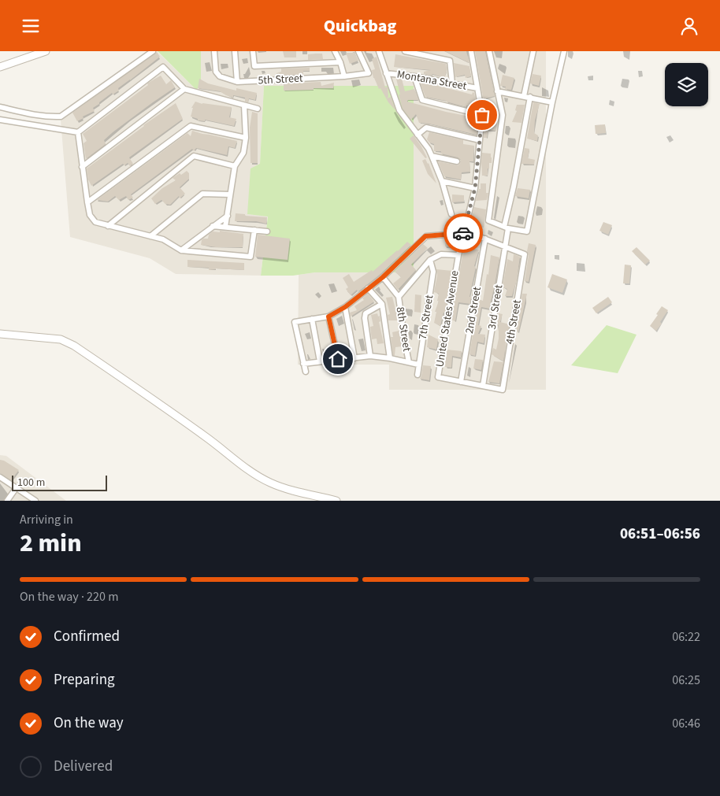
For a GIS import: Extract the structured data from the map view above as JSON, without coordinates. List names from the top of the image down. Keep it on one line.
{"streets":{"street":["5th Street","Montana Street","3rd Street","2nd Street","7th Street","United States Avenue","4th Street","8th Street"]},"crossings":[["Montana Street","United States Avenue"],["3rd Street","4th Street"],["2nd Street","United States Avenue"]],"scale_bar":"100 m","page":{"header":"Quickbag","scale":"100 m","heading":["2 min","Arriving in","06:51–06:56"],"bar":"On the way · 220 m","list":[["Confirmed","06:22"],["Preparing","06:25"],["On the way","06:46"],"Delivered"]}}
